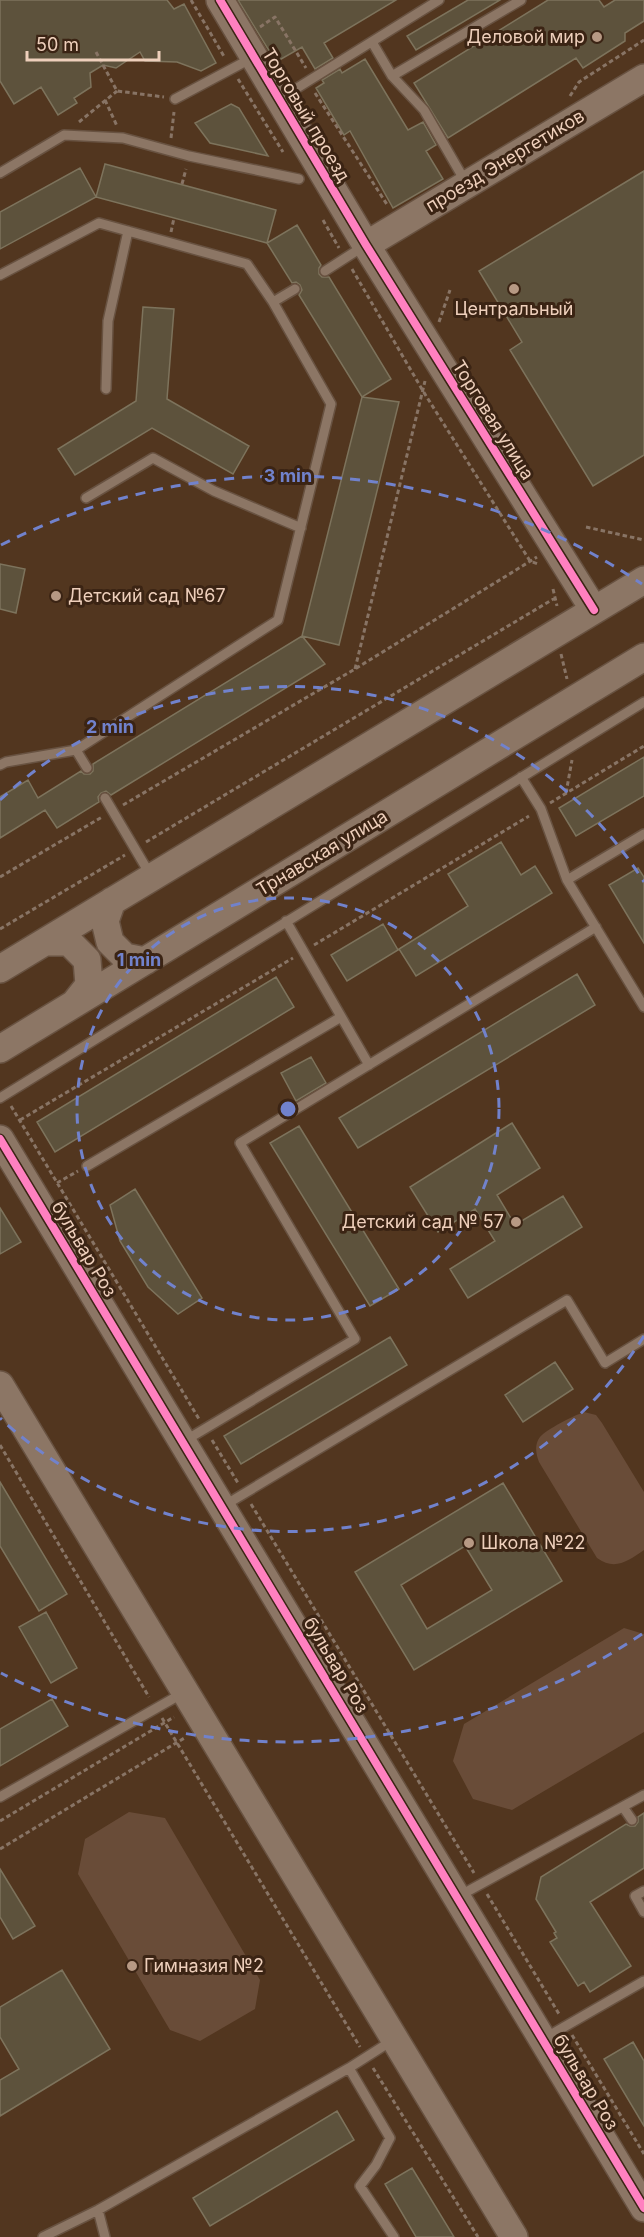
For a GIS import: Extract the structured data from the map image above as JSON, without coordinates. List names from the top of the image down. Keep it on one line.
{"streets":{"street":["Торговый проезд","проезд Энергетиков","Торговая улица","Трнавская улица","бульвар Роз"]},"crossings":[["Торговый проезд","проезд Энергетиков"],["Торговый проезд","Торговая улица"],["проезд Энергетиков","Торговая улица"]],"places":["Деловой мир","Центральный","Детский сад №67","Детский сад № 57","Школа №22","Гимназия №2"],"scale_bar":"50 m","rings":["3 min","2 min","1 min"]}
